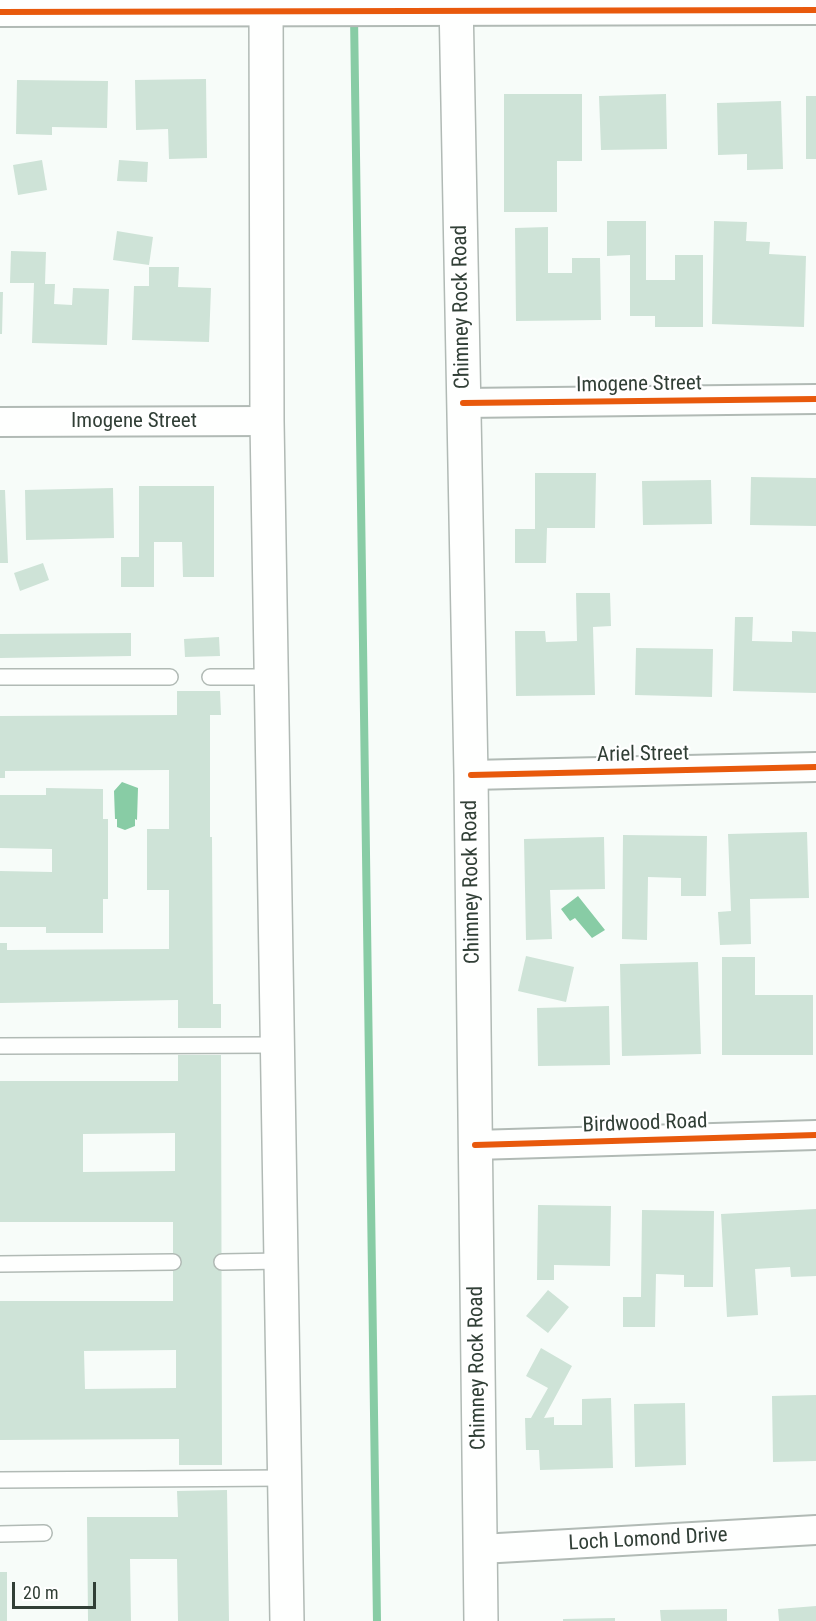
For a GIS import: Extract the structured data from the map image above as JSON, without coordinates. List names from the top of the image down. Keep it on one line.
{"streets":{"main road":["Chimney Rock Road"],"street":["Imogene Street","Ariel Street","Birdwood Road","Loch Lomond Drive"]},"crossings":[["Chimney Rock Road","Imogene Street"],["Chimney Rock Road","Ariel Street"],["Chimney Rock Road","Birdwood Road"],["Chimney Rock Road","Loch Lomond Drive"]],"scale_bar":"20 m"}
